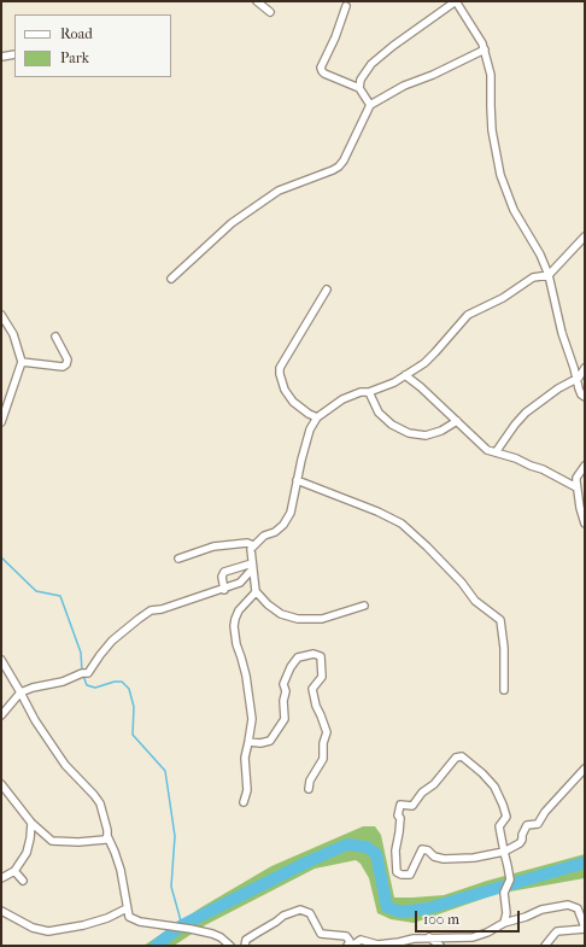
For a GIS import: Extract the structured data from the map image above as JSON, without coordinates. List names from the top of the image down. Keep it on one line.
{"legend":["Road","Park"],"scale_bar":"100 m"}
